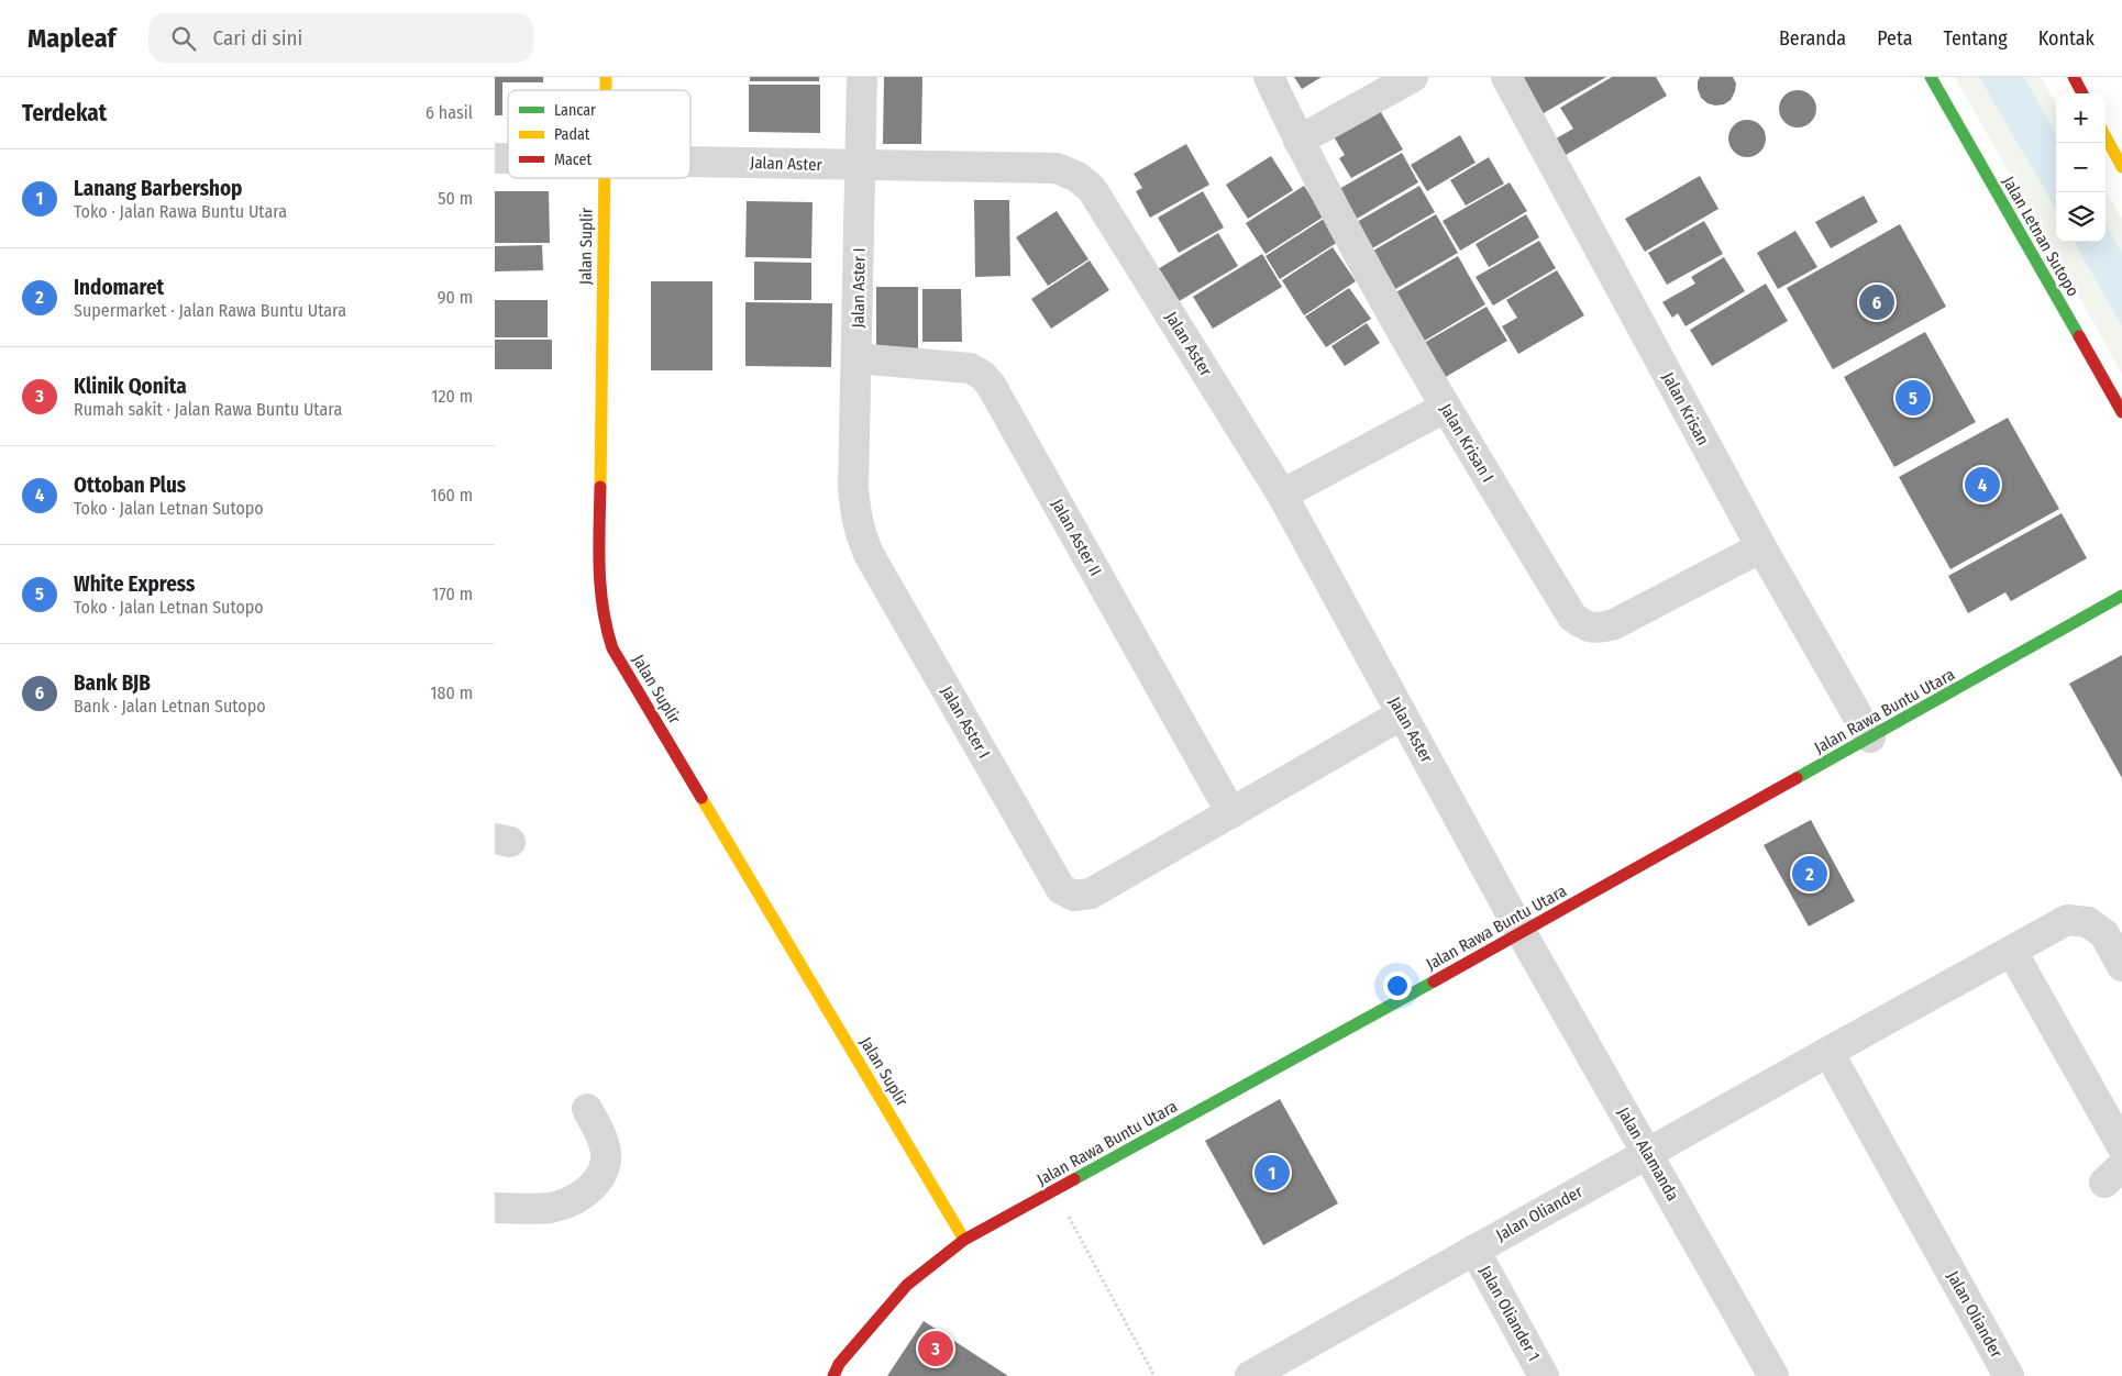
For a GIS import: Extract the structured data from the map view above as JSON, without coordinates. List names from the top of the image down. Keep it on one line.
{"streets":{"street":["Jalan Aster","Jalan Letnan Sutopo","Jalan Suplir","Jalan Aster I","Jalan Krisan","Jalan Krisan I","Jalan Aster II","Jalan Rawa Buntu Utara","Jalan Alamanda","Jalan Oliander","Jalan Oliander 1"]},"crossings":[["Jalan Aster","Jalan Aster I"],["Jalan Aster","Jalan Rawa Buntu Utara"],["Jalan Aster","Jalan Alamanda"],["Jalan Suplir","Jalan Rawa Buntu Utara"],["Jalan Aster I","Jalan Aster II"],["Jalan Krisan","Jalan Krisan I"],["Jalan Krisan","Jalan Rawa Buntu Utara"],["Jalan Rawa Buntu Utara","Jalan Alamanda"],["Jalan Alamanda","Jalan Oliander"],["Jalan Oliander","Jalan Oliander 1"]],"legend":["Lancar","Padat","Macet"],"page":{"header":"Mapleaf","search":"Cari di sini","nav":["Beranda","Peta","Tentang","Kontak"],"heading":["Terdekat","6 hasil"],"map_buttons":["+","−"],"list":[{"mark":"1","name":"Lanang Barbershop","note":"Toko · Jalan Rawa Buntu Utara","value":"50 m"},{"mark":"2","name":"Indomaret","note":"Supermarket · Jalan Rawa Buntu Utara","value":"90 m"},{"mark":"3","name":"Klinik Qonita","note":"Rumah sakit · Jalan Rawa Buntu Utara","value":"120 m"},{"mark":"4","name":"Ottoban Plus","note":"Toko · Jalan Letnan Sutopo","value":"160 m"},{"mark":"5","name":"White Express","note":"Toko · Jalan Letnan Sutopo","value":"170 m"},{"mark":"6","name":"Bank BJB","note":"Bank · Jalan Letnan Sutopo","value":"180 m"}],"pins":["6","5","4","2","1","3"]}}
